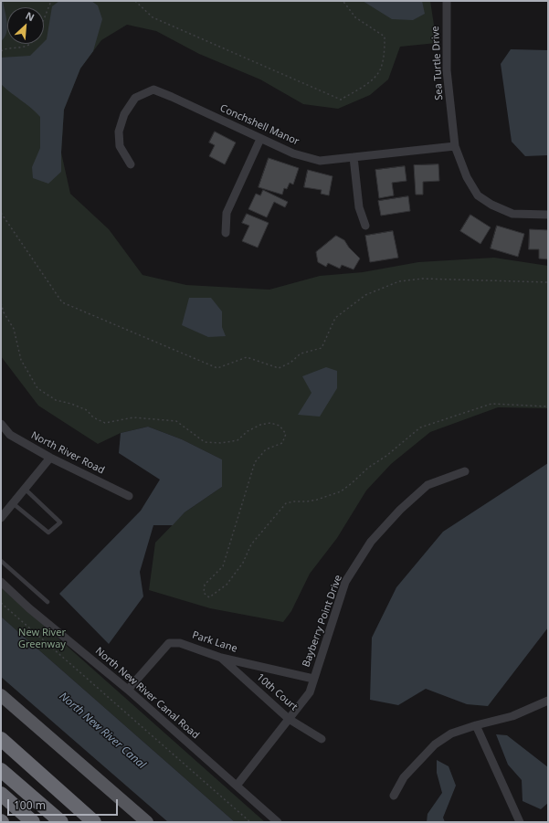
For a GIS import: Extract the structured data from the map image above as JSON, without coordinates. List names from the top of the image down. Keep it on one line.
{"streets":{"street":["Sea Turtle Drive","Conchshell Manor","North River Road","Bayberry Point Drive","Park Lane","10th Court","North New River Canal Road"]},"crossings":[["Sea Turtle Drive","Conchshell Manor"],["Bayberry Point Drive","Park Lane"],["Bayberry Point Drive","10th Court"],["Bayberry Point Drive","North New River Canal Road"],["Park Lane","10th Court"],["Park Lane","North New River Canal Road"]],"water":["North New River Canal"],"parks":["New River Greenway"],"scale_bar":"100 m","north":"top right"}
